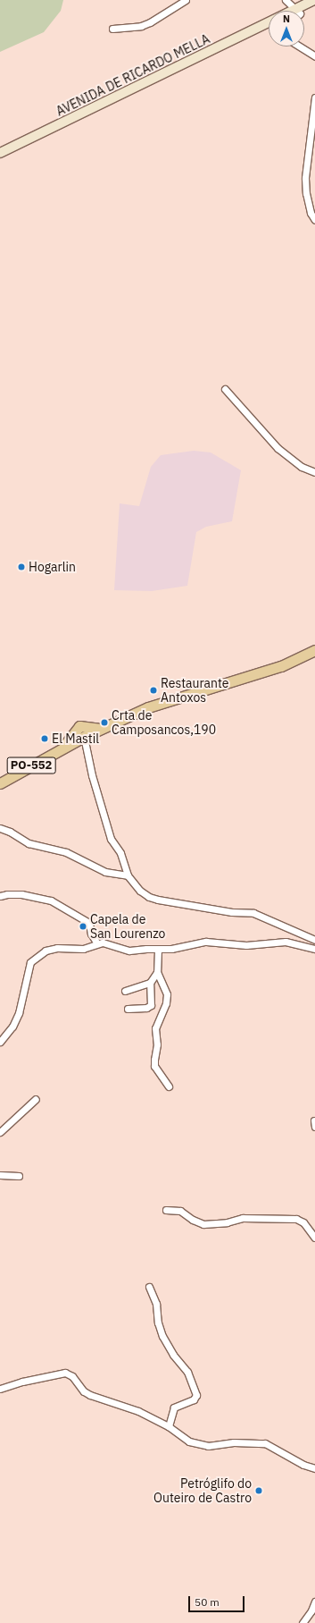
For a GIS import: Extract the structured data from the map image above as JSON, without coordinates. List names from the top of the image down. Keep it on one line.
{"streets":{"main road":["AVENIDA DE RICARDO MELLA","PO-552"]},"places":["Hogarlin","Restaurante Antoxos","Crta de Camposancos,190","El Mastil","Capela de San Lourenzo","Petróglifo do Outeiro de Castro"],"scale_bar":"50 m","north":"top"}
